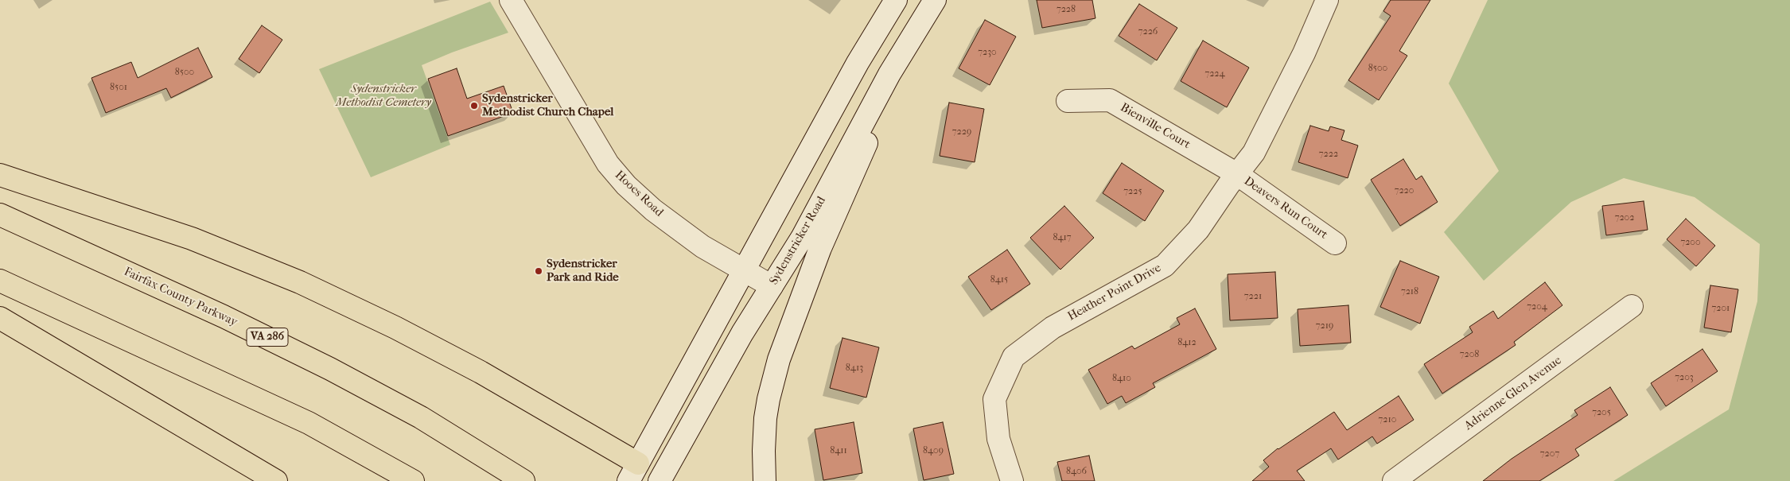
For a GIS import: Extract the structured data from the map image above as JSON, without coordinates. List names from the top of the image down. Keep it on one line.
{"streets":{"highway":["Fairfax County Parkway","VA 286"],"street":["Bienville Court","Hooes Road","Deavers Run Court","Sydenstricker Road","Heather Point Drive","Adrienne Glen Avenue"]},"crossings":[["Bienville Court","Deavers Run Court"],["Bienville Court","Heather Point Drive"],["Hooes Road","Sydenstricker Road"],["Deavers Run Court","Heather Point Drive"]],"parks":["Sydenstricker Methodist Cemetery"],"places":["Sydenstricker Methodist Church Chapel","Sydenstricker Park and Ride"],"house_numbers":["7228","7226","7230","8500","8500","7224","8501","7229","7222","7220","7225","7202","8417","7200","8415","7218","7221","7204","7201","7219","8412","7208","8413","7203","8410","7205","7210","8411","8409","7207","8406"]}
